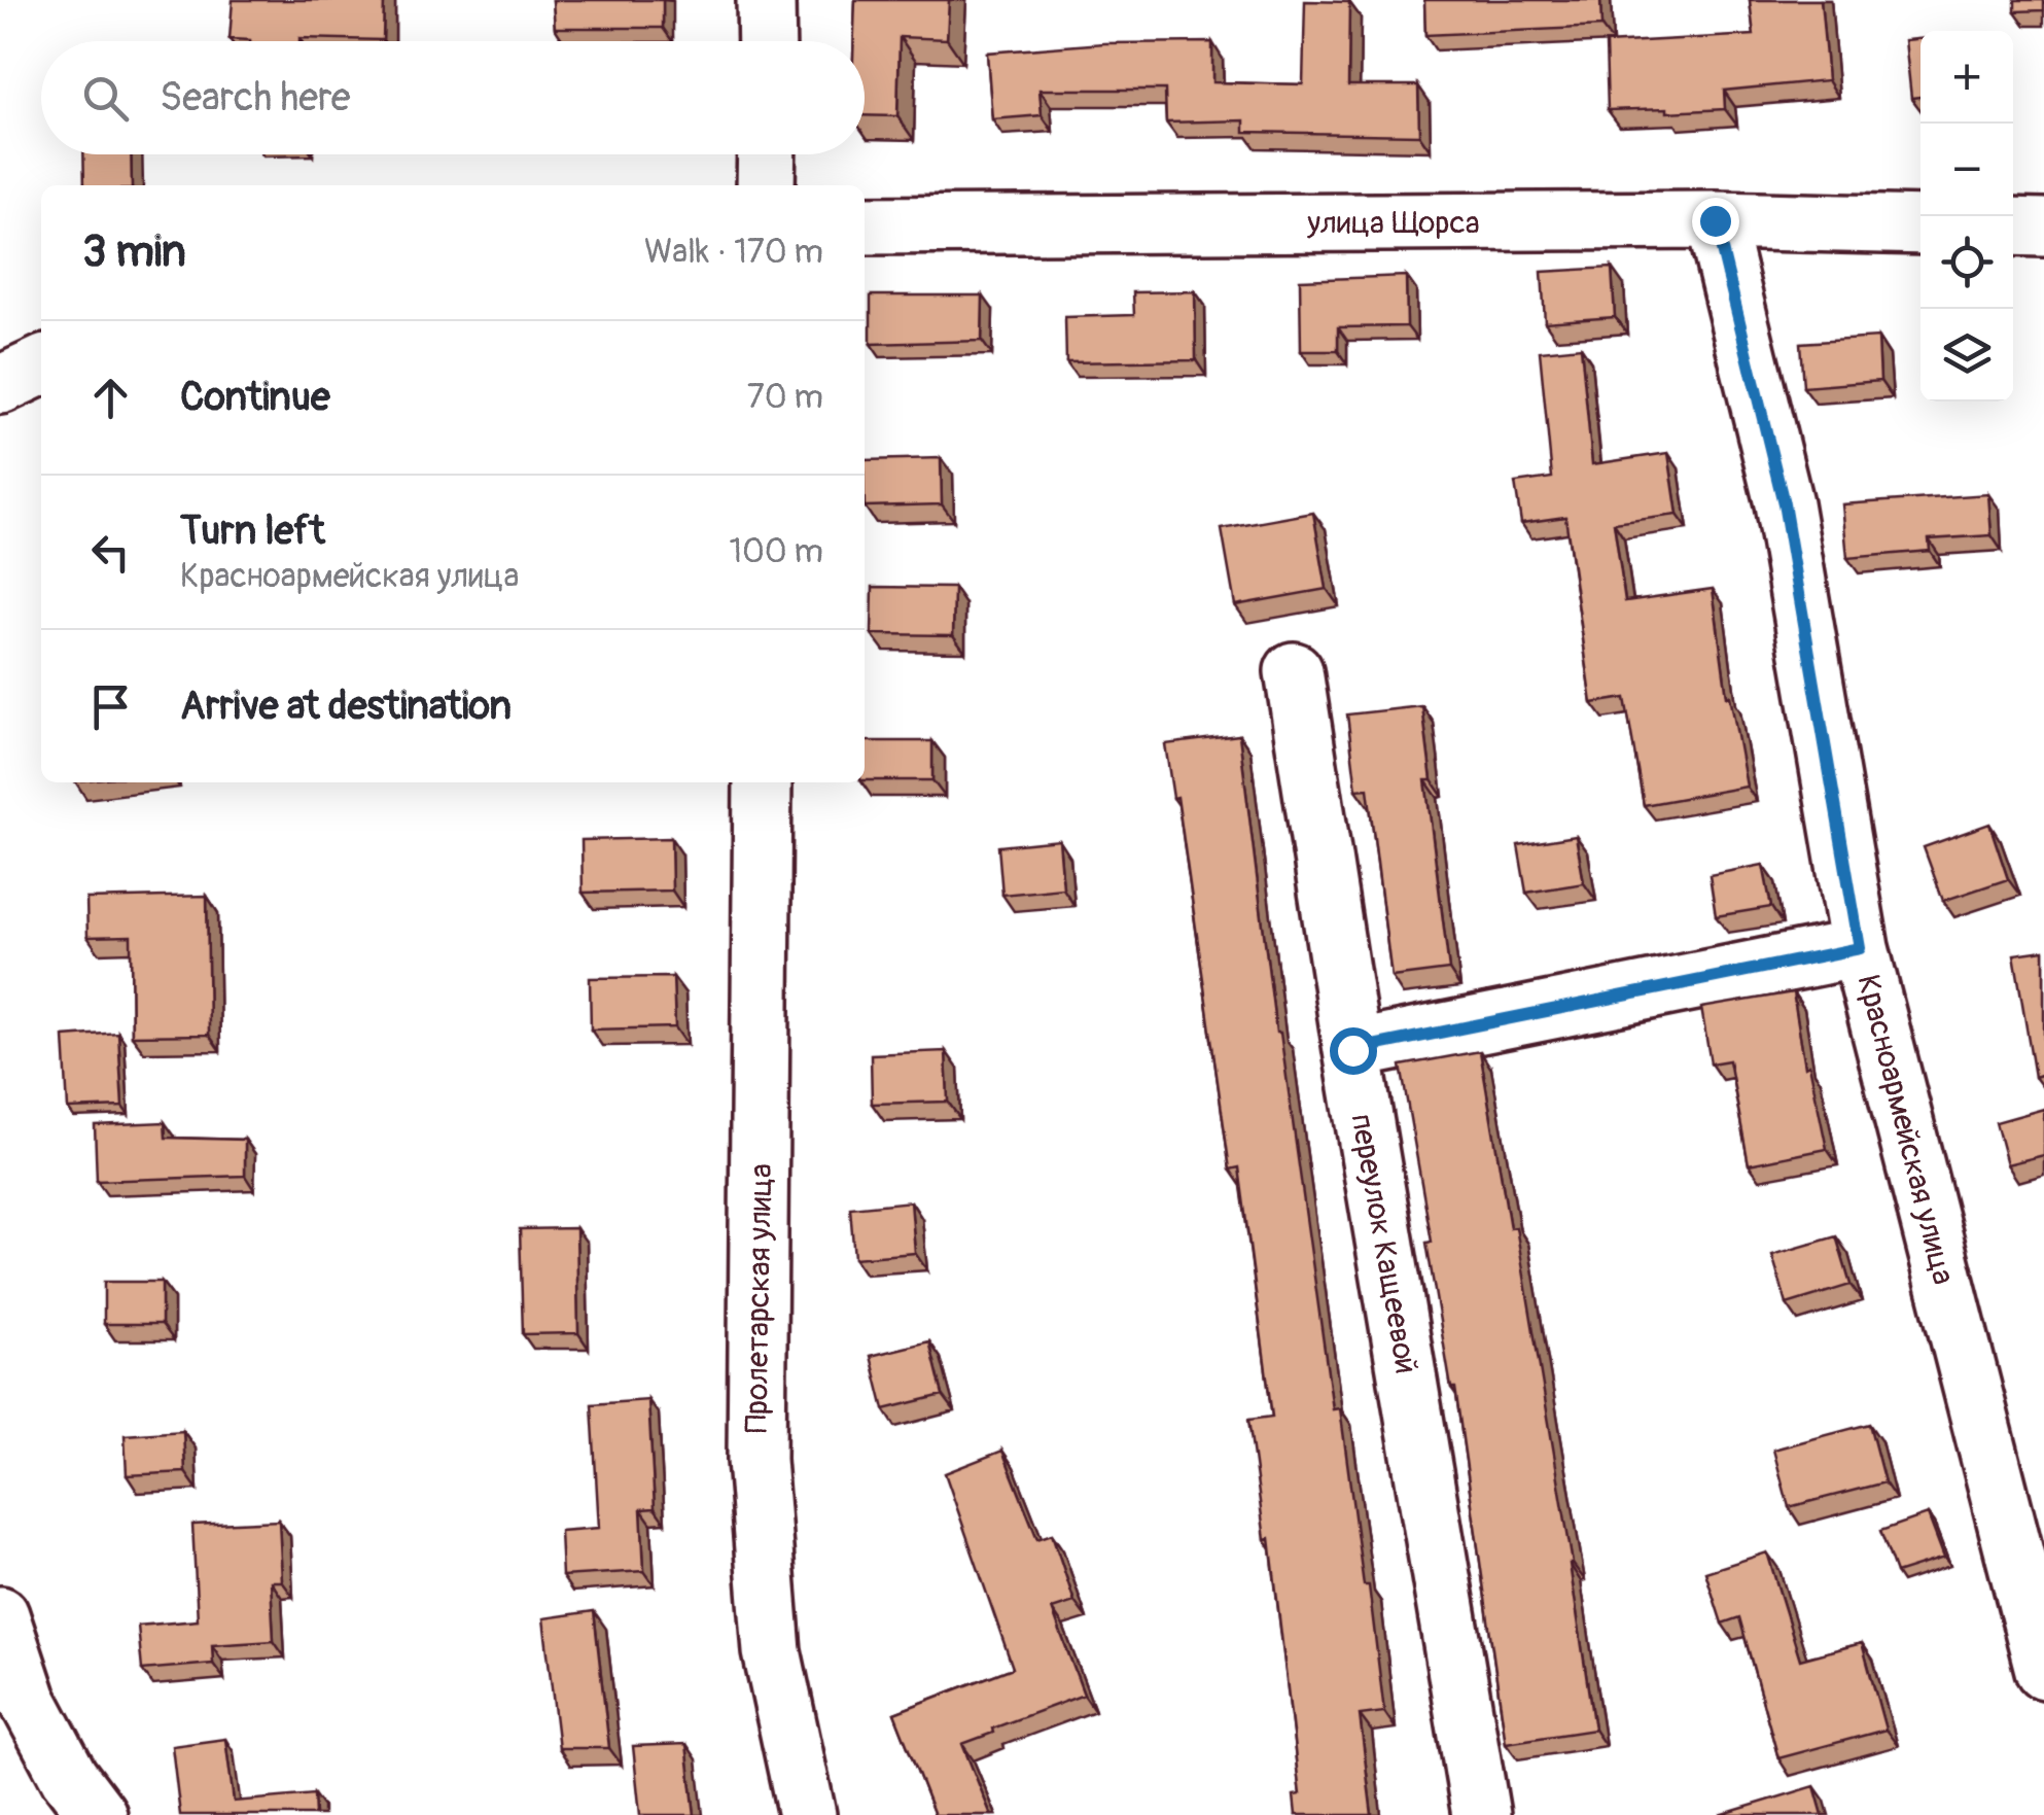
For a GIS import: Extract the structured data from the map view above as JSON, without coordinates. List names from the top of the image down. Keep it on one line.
{"streets":{"street":["улица Щорса","Красноармейская улица","переулок Кащеевой","Пролетарская улица"]},"crossings":[["улица Щорса","Красноармейская улица"]],"page":{"map_buttons":["+","−"],"search":"Search here","heading":["3 min","Walk · 170 m"],"list":[["Continue","70 m"],["Turn left","Красноармейская улица","100 m"],"Arrive at destination"]}}
